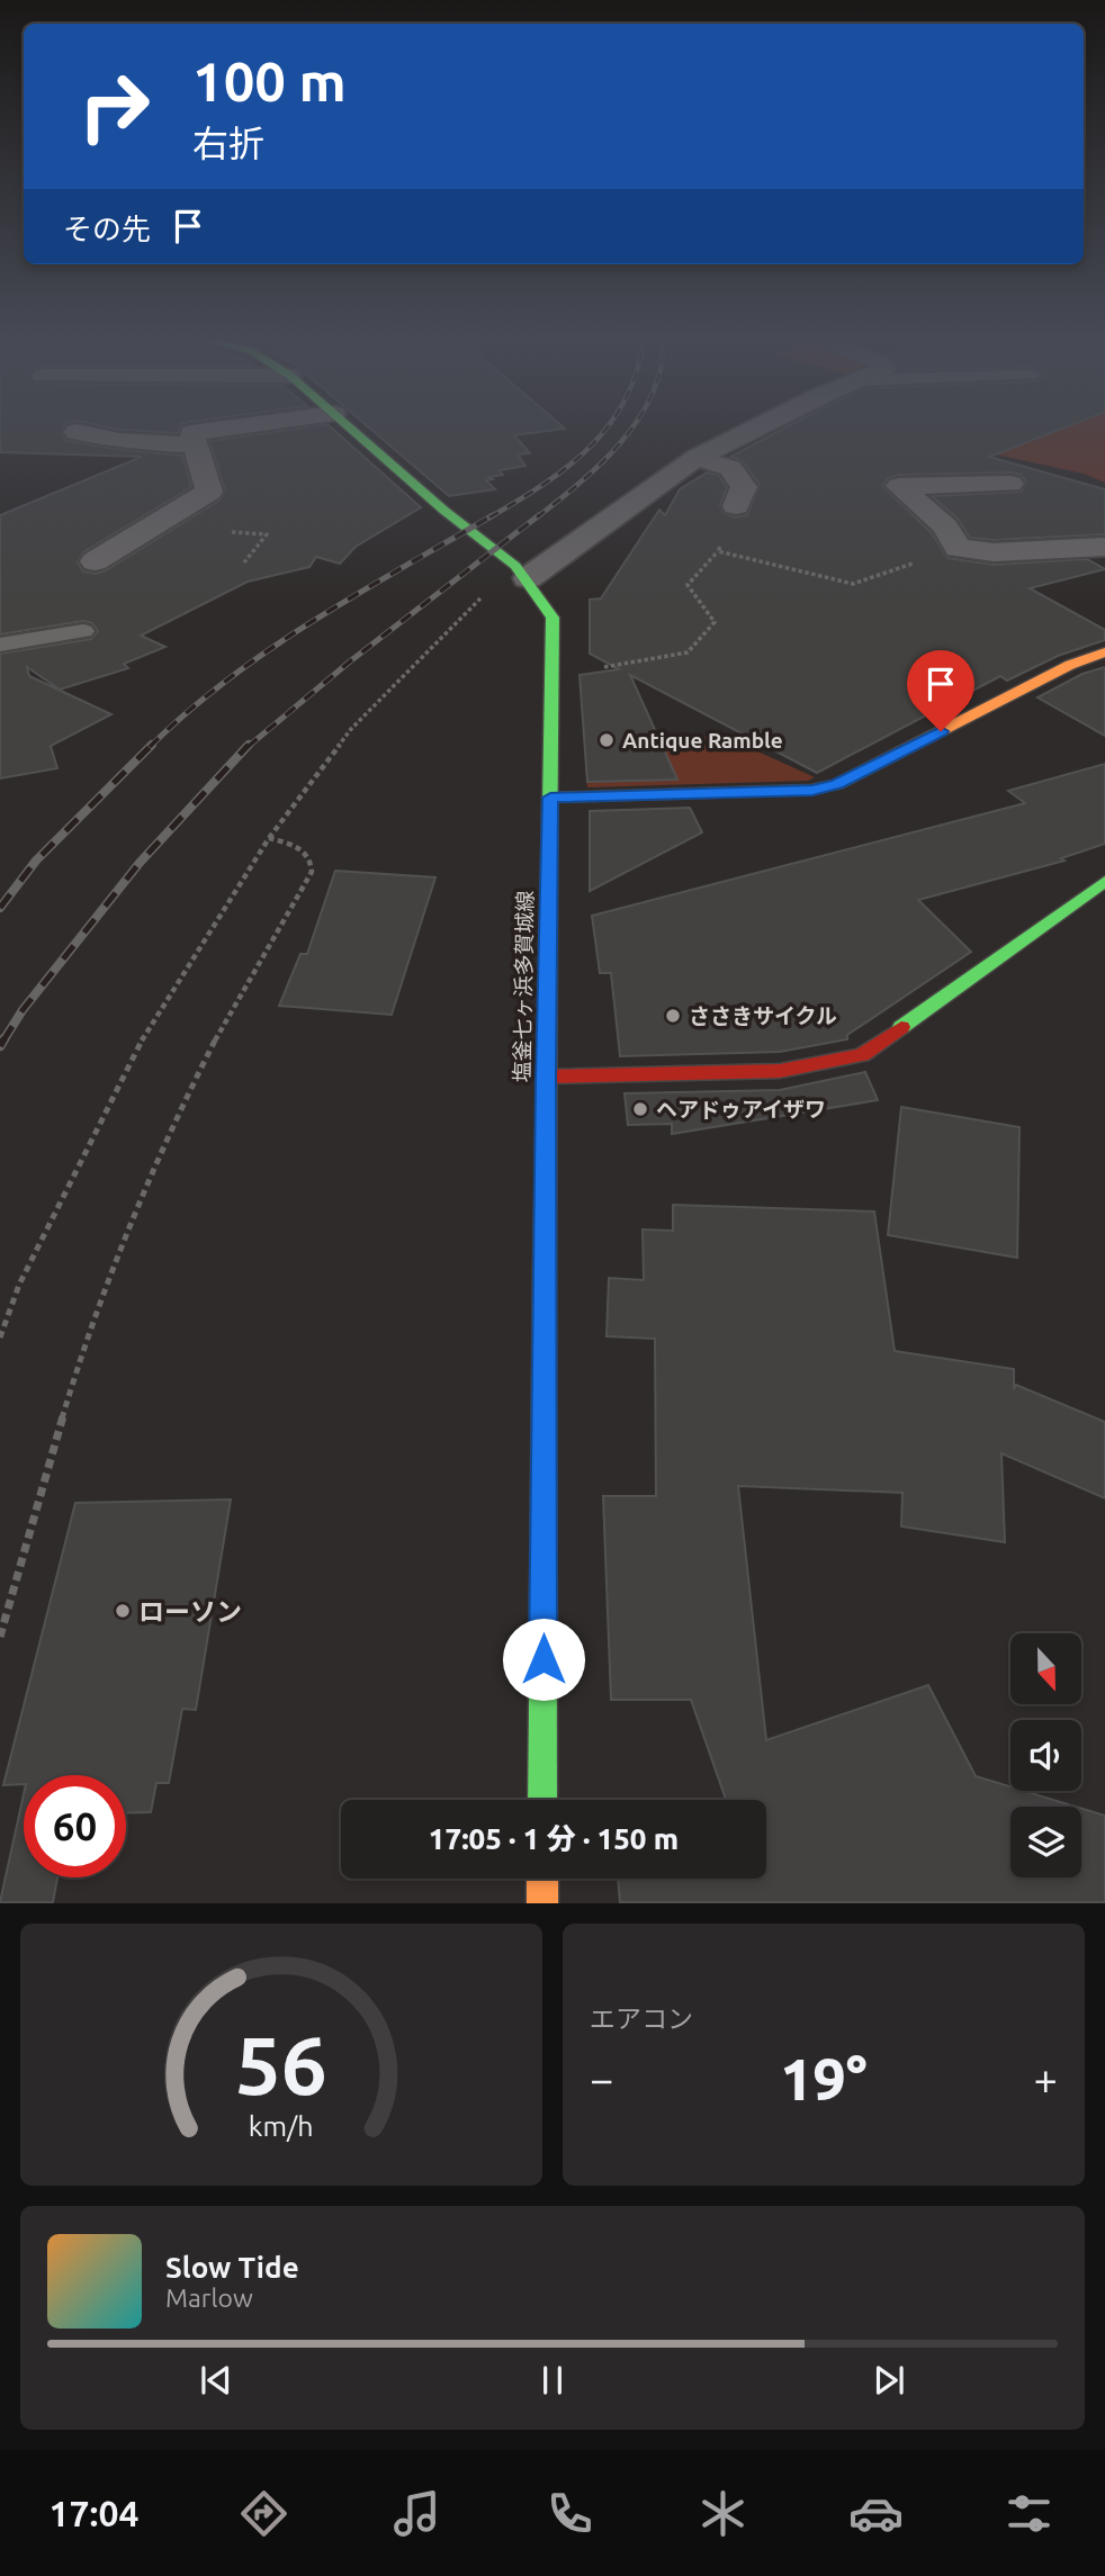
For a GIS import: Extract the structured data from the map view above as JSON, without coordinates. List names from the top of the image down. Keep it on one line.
{"streets":{"main road":["塩釜七ヶ浜多賀城線"]},"places":["Antique Ramble","ささきサイクル","ヘアドゥアイザワ","ローソン"],"north":"bottom","page":{"turn":["100 m","右折"],"then":"その先","limit":"60","trip":"17:05 · 1 分 · 150 m","tile":"エアコン","heat":["−","19°","+"],"song":["Slow Tide","Marlow"],"tabs":"17:04","gauge":["56","km/h"]}}
